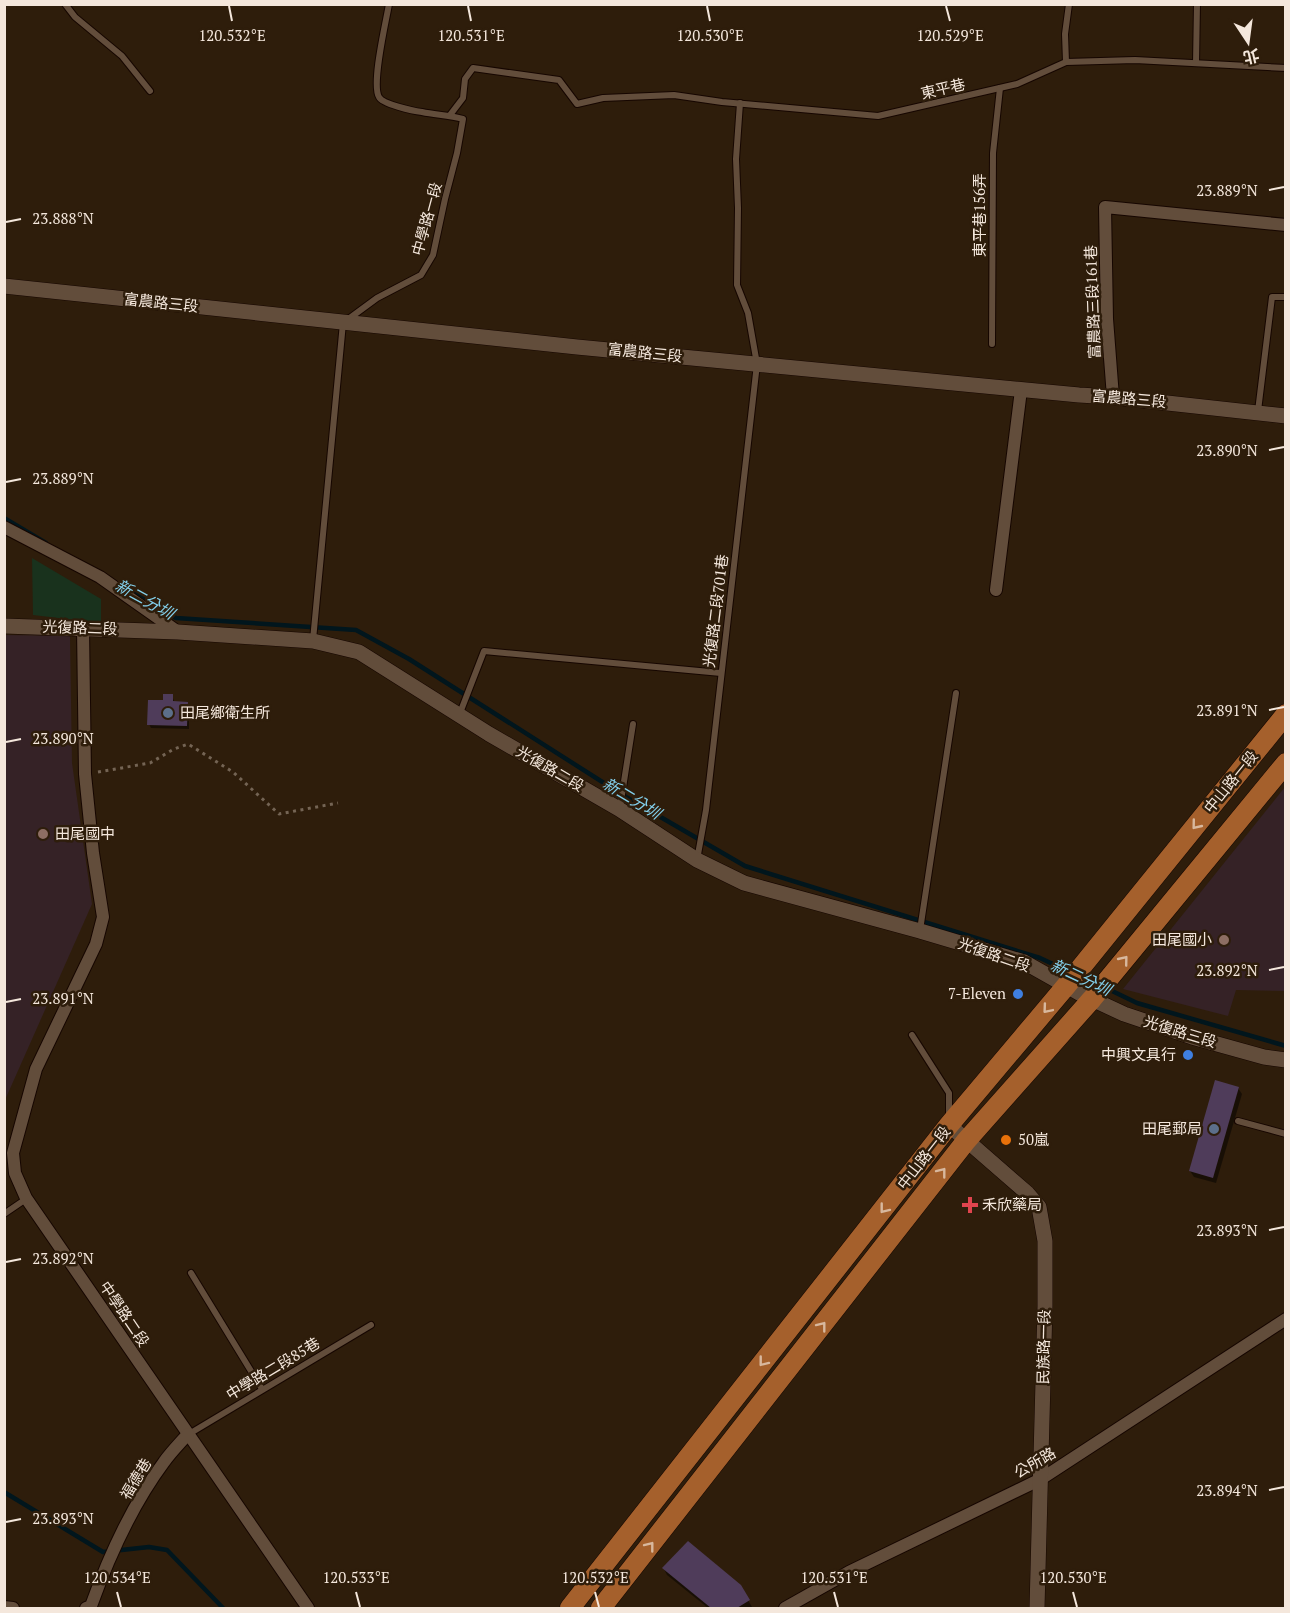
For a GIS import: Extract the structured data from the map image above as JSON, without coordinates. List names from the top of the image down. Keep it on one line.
{"streets":{"main road":["中山路一段"],"street":["富農路三段161巷","富農路三段","光復路二段","光復路三段","中學路二段","民族路一段","公所路","福德巷"],"lane":["東平巷","東平巷156弄","中學路一段","光復路二段701巷","中學路二段85巷"]},"crossings":[["東平巷","東平巷156弄"],["東平巷","中學路一段"],["東平巷","光復路二段701巷"],["中學路一段","富農路三段"],["富農路三段161巷","富農路三段"],["富農路三段","光復路二段701巷"],["光復路二段701巷","光復路二段"],["光復路二段","中山路一段"],["光復路二段","光復路三段"],["光復路二段","中學路二段"],["中山路一段","光復路三段"],["中山路一段","民族路一段"],["中學路二段","中學路二段85巷"],["中學路二段","福德巷"],["民族路一段","公所路"],["中學路二段85巷","福德巷"]],"water":["新二分圳"],"places":{"other":["田尾鄉衛生所","田尾國中","田尾國小","7-Eleven","中興文具行","田尾郵局","50嵐"],"health":["禾欣藥局"]},"north":"bottom","coordinates":["120.532°E","120.531°E","120.530°E","120.529°E","23.889°N","23.888°N","23.890°N","23.891°N","23.892°N","23.893°N","23.894°N","120.534°E","120.533°E"]}
